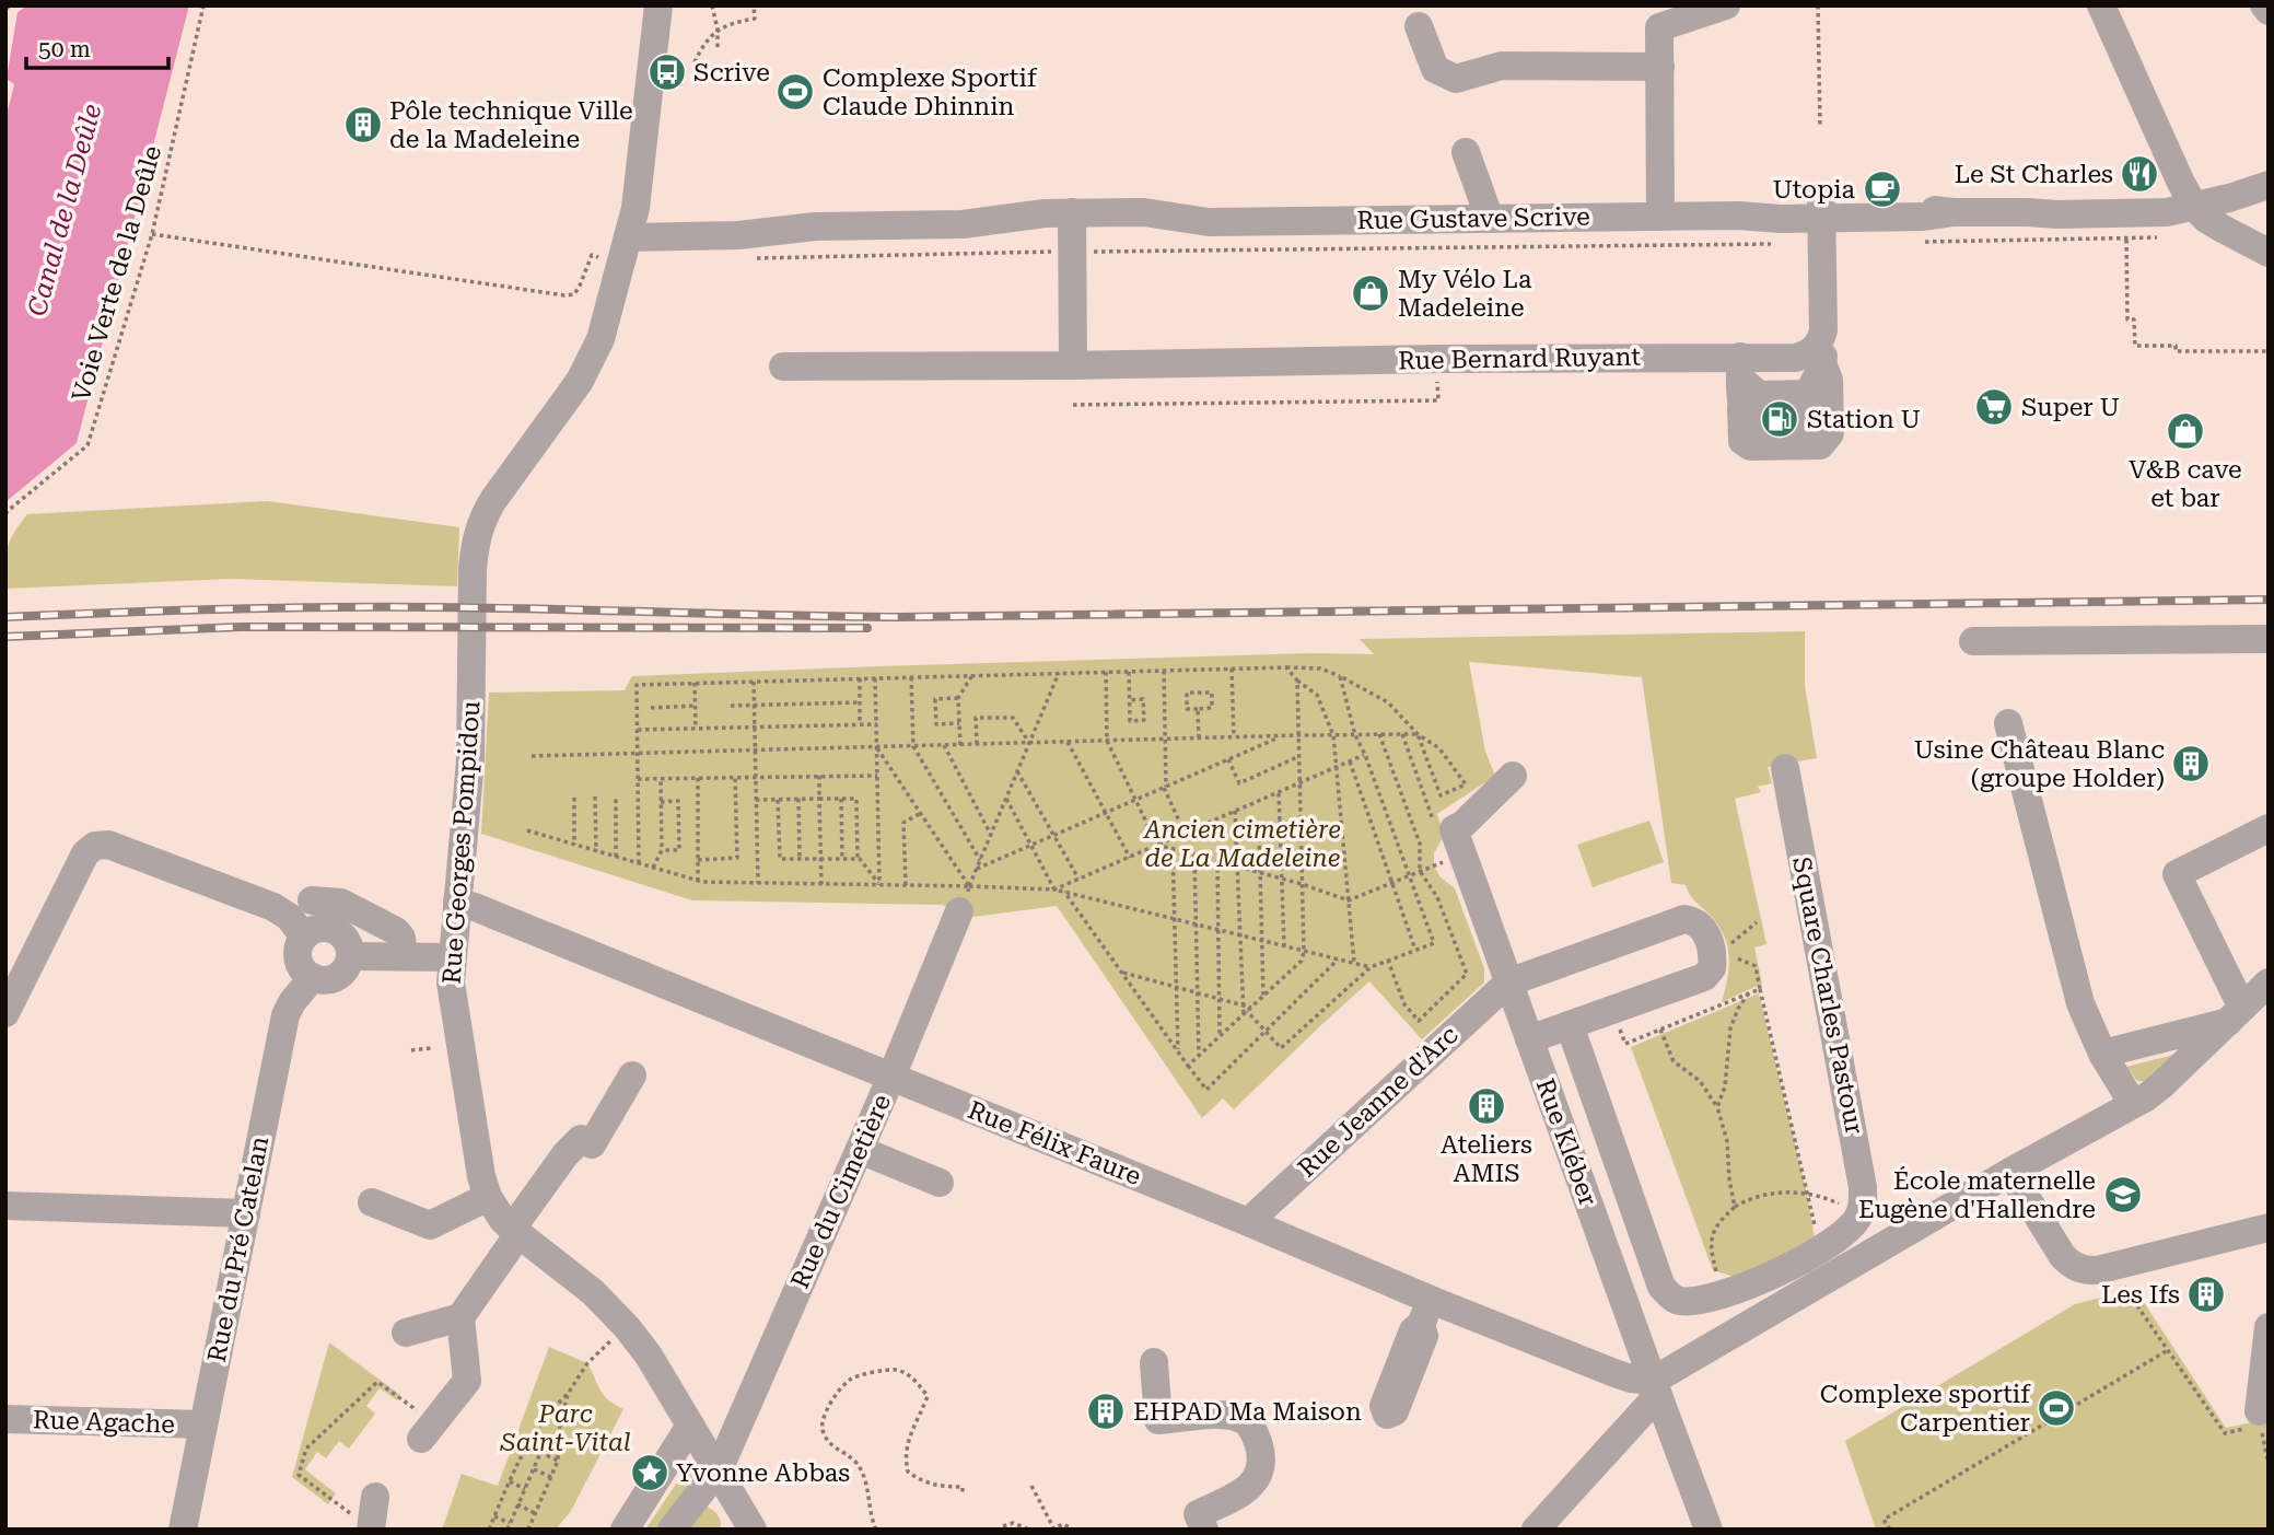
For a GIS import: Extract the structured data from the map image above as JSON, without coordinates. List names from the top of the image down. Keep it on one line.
{"streets":{"street":["Rue Gustave Scrive","Rue Bernard Ruyant","Rue Georges Pompidou","Square Charles Pastour","Rue Jeanne d'Arc","Rue Kléber","Rue Félix Faure","Rue du Cimetière","Rue du Pré Catelan","Rue Agache"],"path":["Voie Verte de la Deûle"]},"crossings":[["Rue Gustave Scrive","Rue Georges Pompidou"],["Rue Georges Pompidou","Rue Félix Faure"],["Rue Georges Pompidou","Rue du Cimetière"],["Rue Jeanne d'Arc","Rue Kléber"],["Rue Jeanne d'Arc","Rue Félix Faure"],["Rue Kléber","Rue Félix Faure"],["Rue Félix Faure","Rue du Cimetière"],["Rue du Pré Catelan","Rue Agache"]],"water":["Canal de la Deûle"],"parks":["Ancien cimetière de La Madeleine","Parc Saint-Vital"],"places":{"bus stop":["Scrive"],"sports":["Complexe Sportif Claude Dhinnin","Complexe sportif Carpentier"],"building":["Pôle technique Ville de la Madeleine","Usine Château Blanc (groupe Holder)","Ateliers AMIS","Les Ifs","EHPAD Ma Maison"],"restaurant":["Le St Charles"],"cafe":["Utopia"],"shop":["My Vélo La Madeleine","V&B cave et bar"],"supermarket":["Super U"],"fuel station":["Station U"],"school or university":["École maternelle Eugène d'Hallendre"],"place":["Yvonne Abbas"]},"scale_bar":"50 m"}
